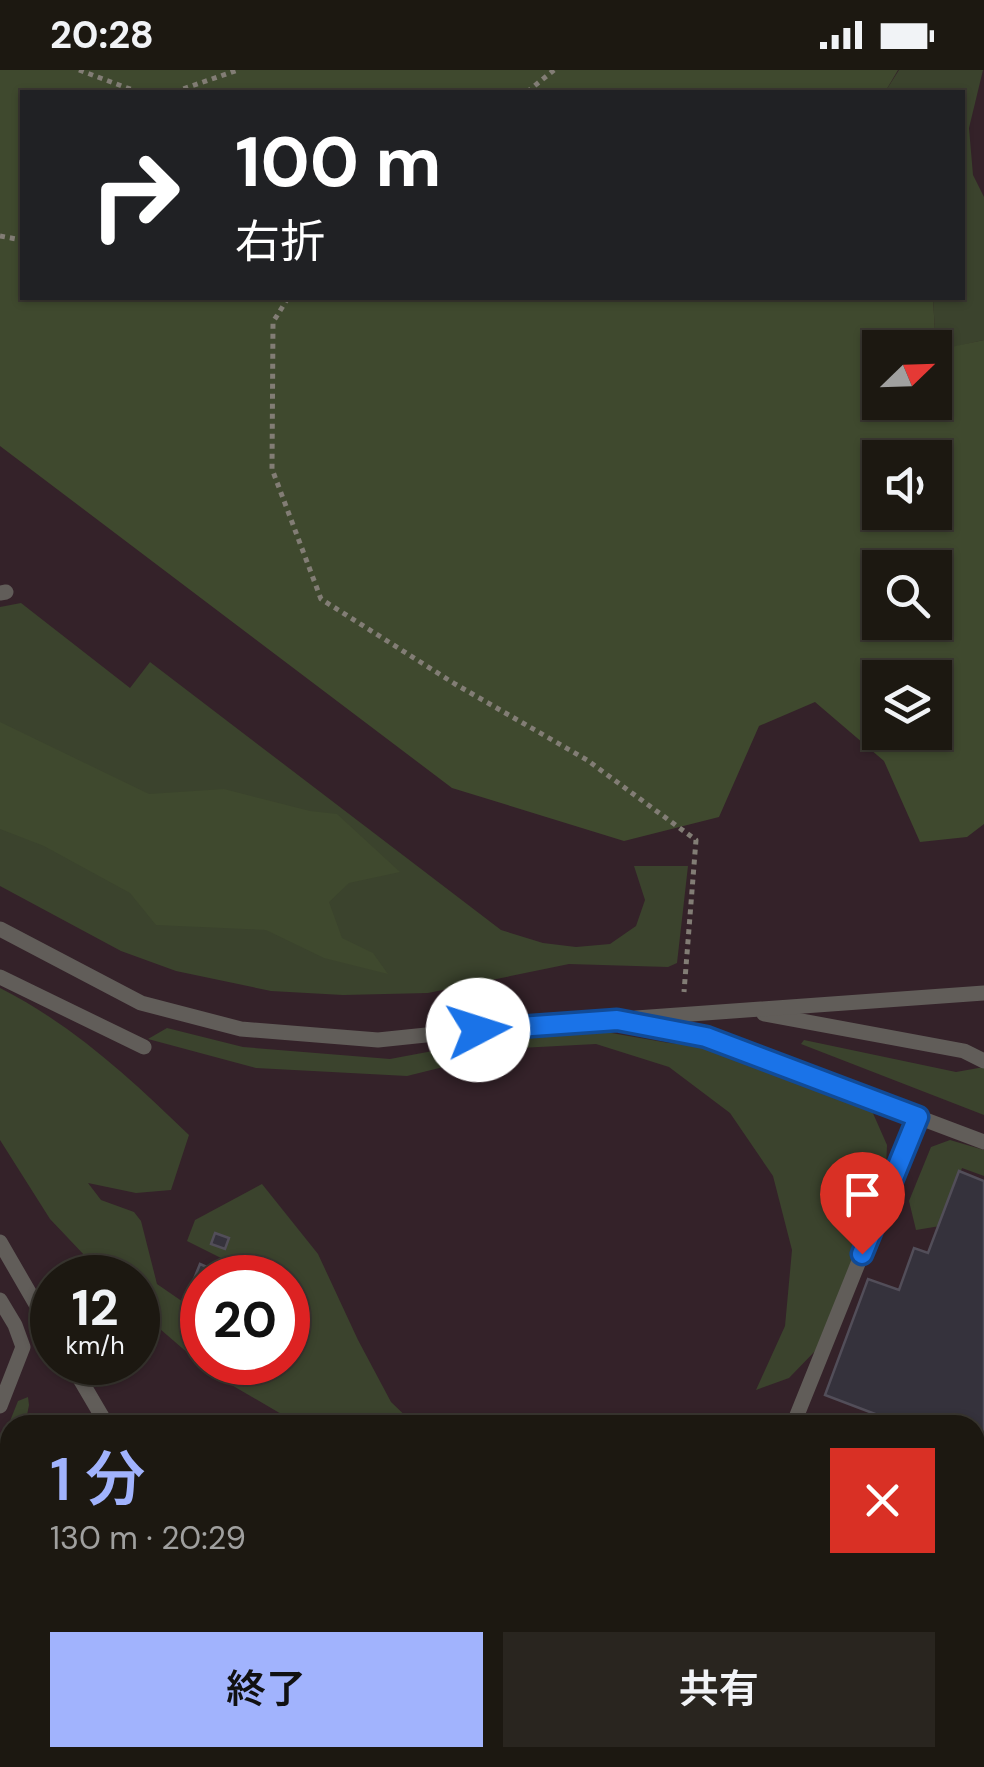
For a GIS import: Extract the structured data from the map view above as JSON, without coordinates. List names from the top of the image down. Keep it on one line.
{"north":"top right","page":{"status":"20:28","turn":["100 m","右折"],"speed":"12 km/h","limit":"20","heading":["1 分","130 m · 20:29"],"buttons":["終了","共有"]}}
